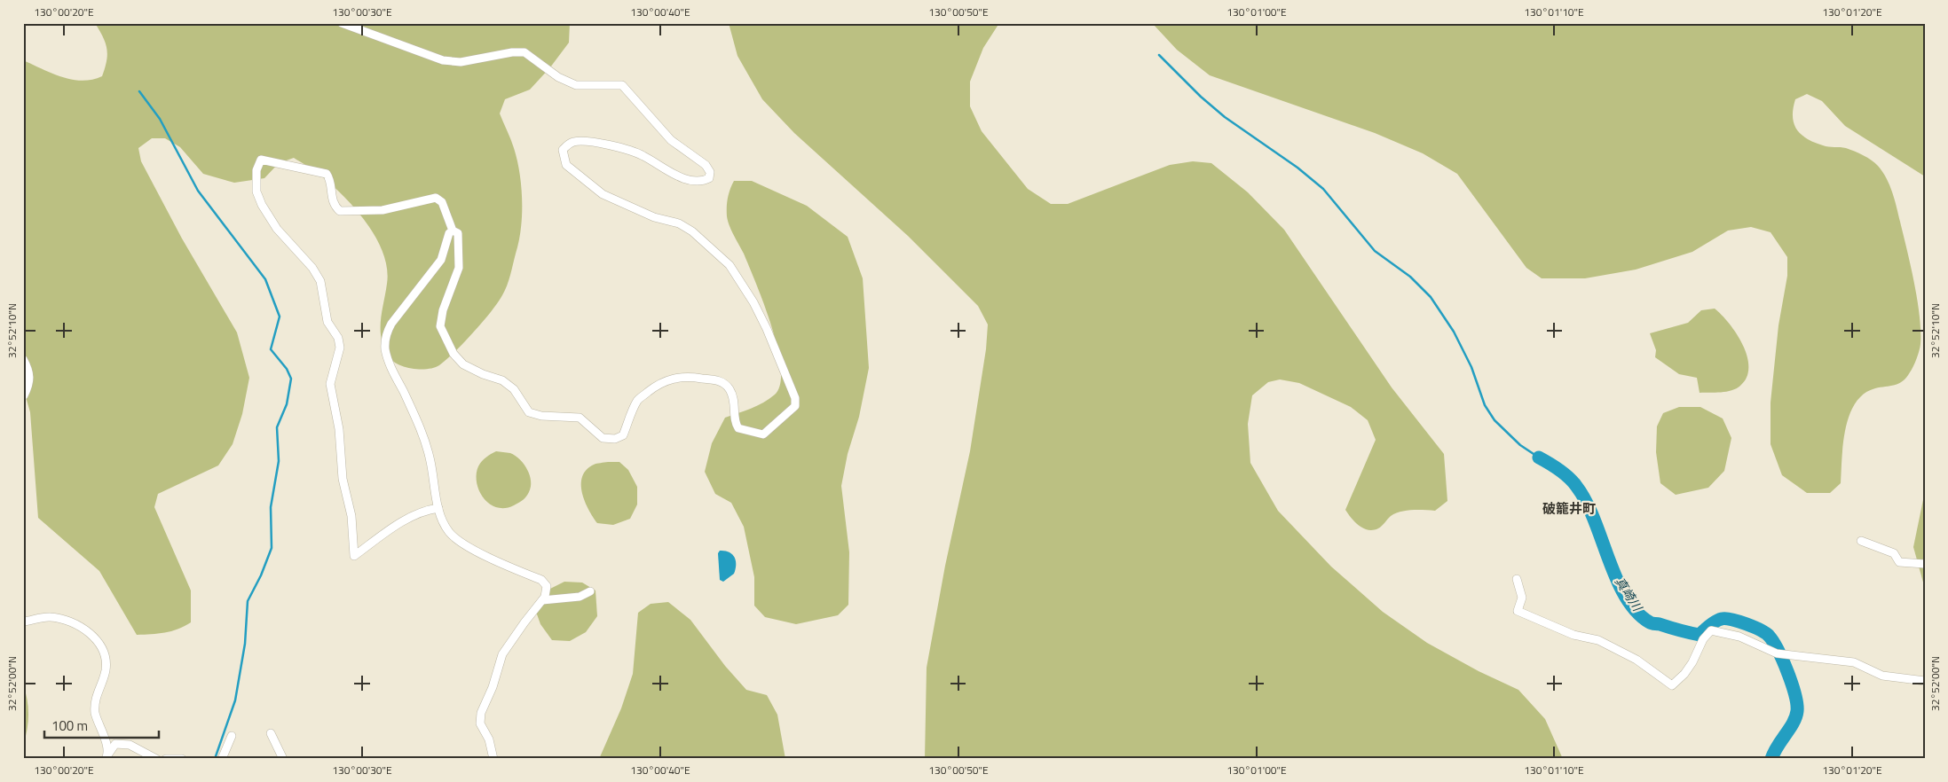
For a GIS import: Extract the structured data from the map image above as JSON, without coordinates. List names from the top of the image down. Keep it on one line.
{"districts":["破籠井町"],"water":["真崎川"],"scale_bar":"100 m","coordinates":["130°00'20\"E","130°00'30\"E","130°00'40\"E","130°00'50\"E","130°01'00\"E","130°01'10\"E","130°01'20\"E","32°52'10\"N","32°52'00\"N"]}
